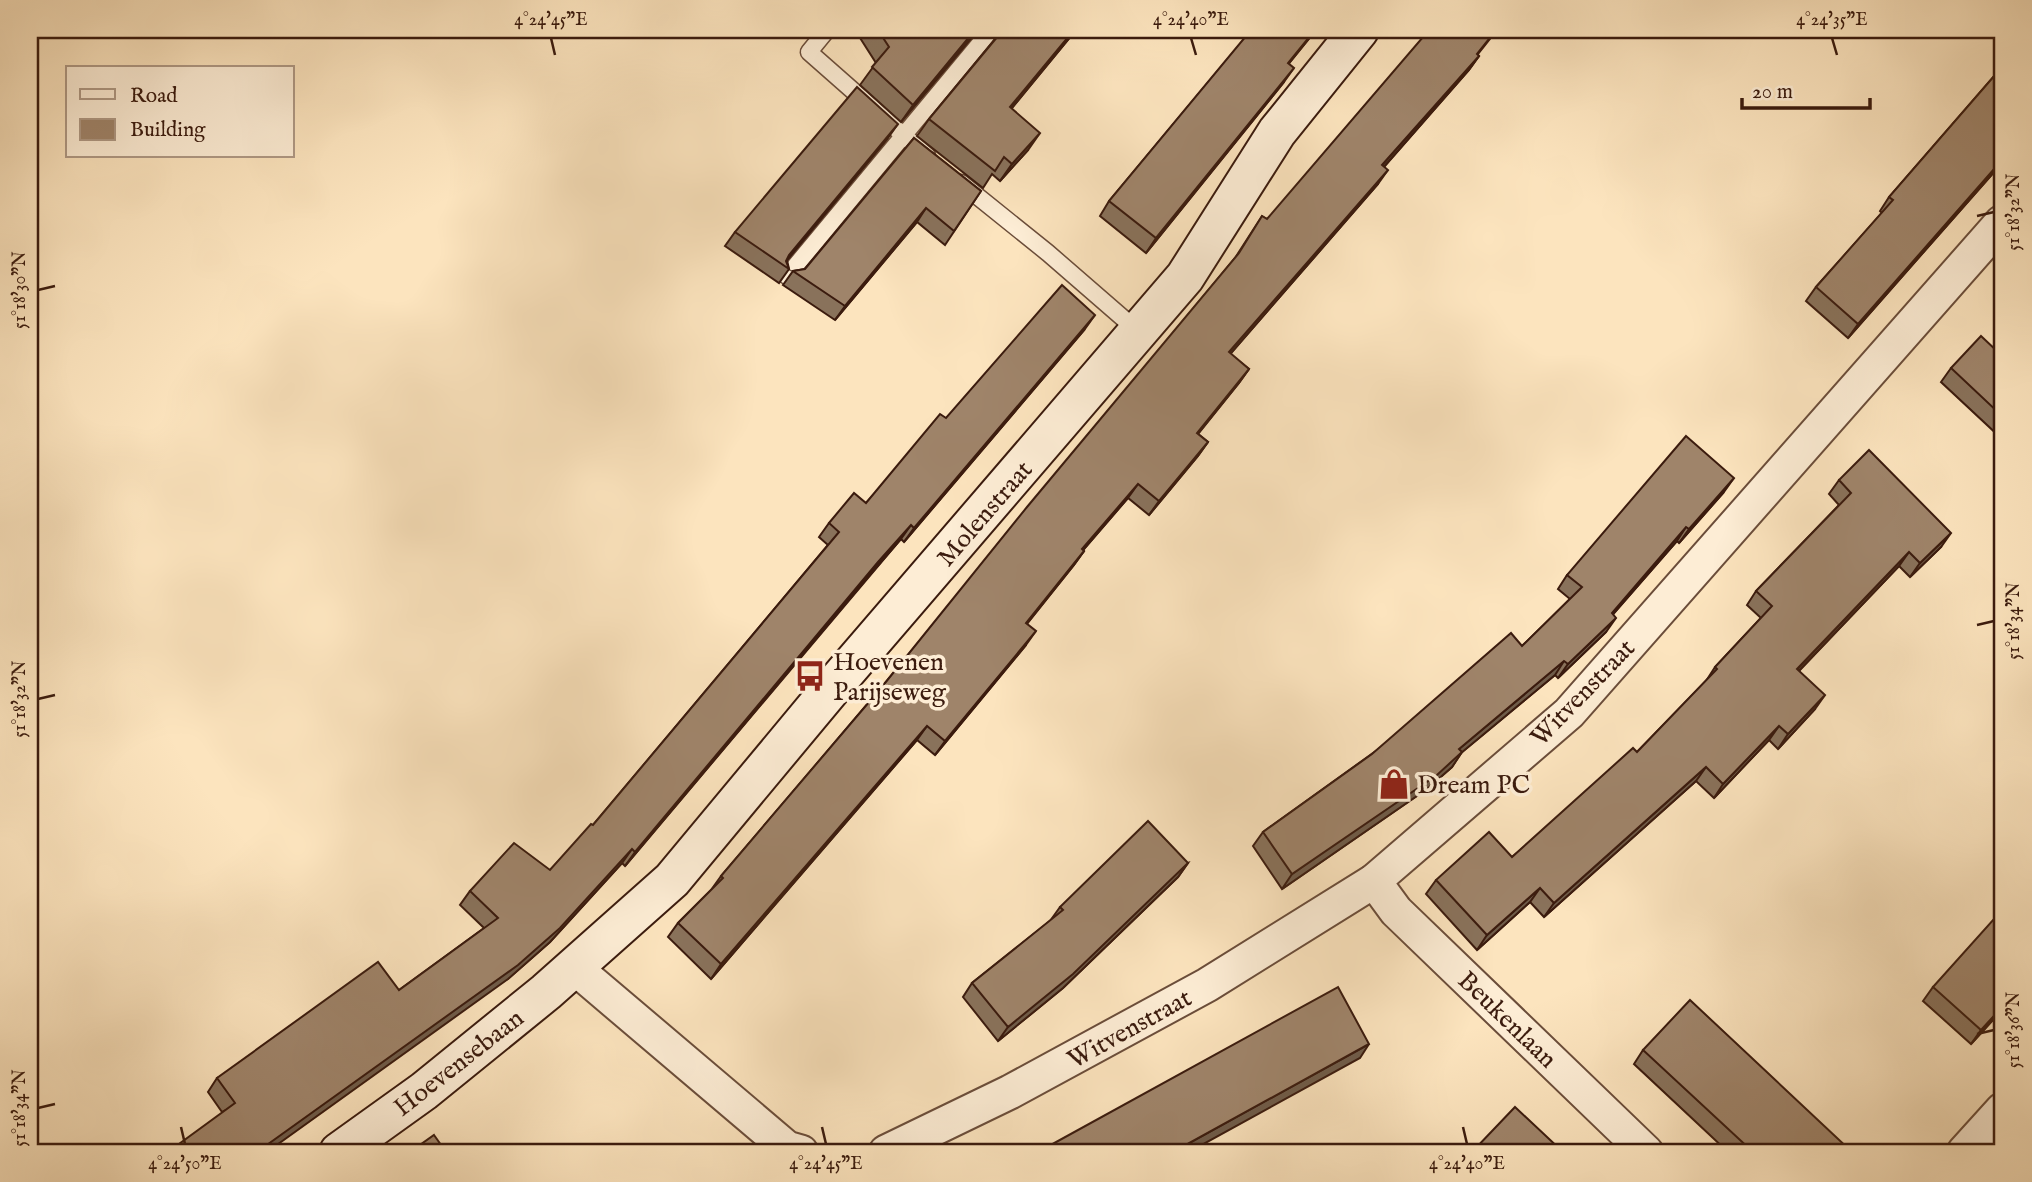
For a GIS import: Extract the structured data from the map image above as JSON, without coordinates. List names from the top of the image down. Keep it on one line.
{"streets":{"street":["Molenstraat","Witvenstraat","Beukenlaan","Hoevensebaan"]},"crossings":[["Molenstraat","Hoevensebaan"],["Witvenstraat","Beukenlaan"]],"places":{"bus stop":["Hoevenen Parijseweg"],"shop":["Dream PC"]},"legend":["Road","Building"],"scale_bar":"20 m","coordinates":["4°24'45\"E","4°24'40\"E","4°24'35\"E","51°18'32\"N","51°18'30\"N","51°18'34\"N","51°18'36\"N","4°24'50\"E"]}
